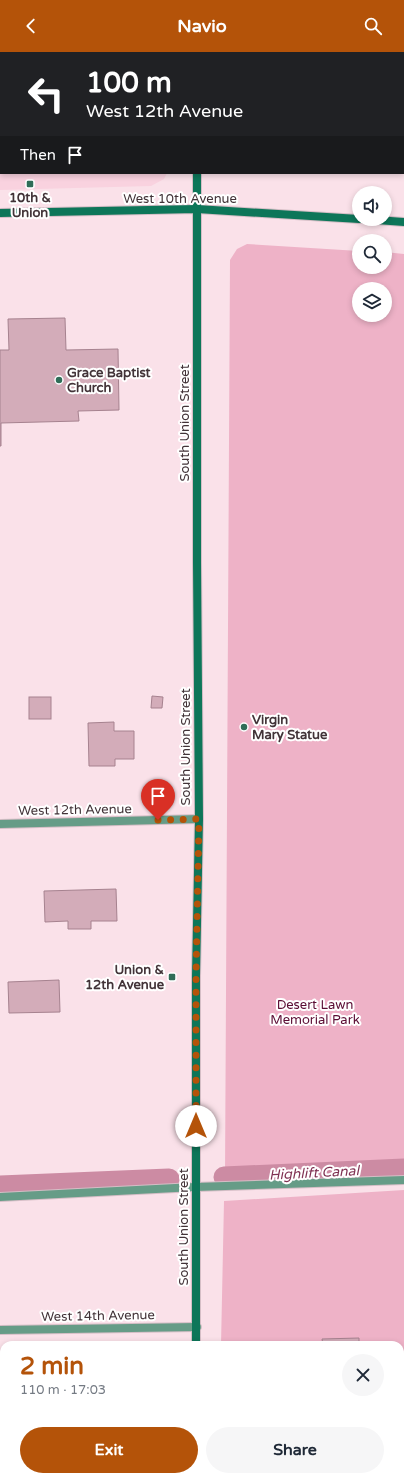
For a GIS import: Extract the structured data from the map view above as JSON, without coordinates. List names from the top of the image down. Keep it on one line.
{"streets":{"main road":["West 10th Avenue","South Union Street"],"street":["West 12th Avenue","West 14th Avenue"]},"crossings":[["West 10th Avenue","South Union Street"],["South Union Street","West 12th Avenue"],["South Union Street","West 14th Avenue"]],"water":["Highlift Canal"],"parks":["Desert Lawn Memorial Park"],"places":{"transit":["10th & Union","Union & 12th Avenue"],"other":["Grace Baptist Church","Virgin Mary Statue"]},"page":{"header":"Navio","turn":["100 m","West 12th Avenue"],"then":"Then","heading":["2 min","110 m · 17:03"],"buttons":["Exit","Share"]}}
